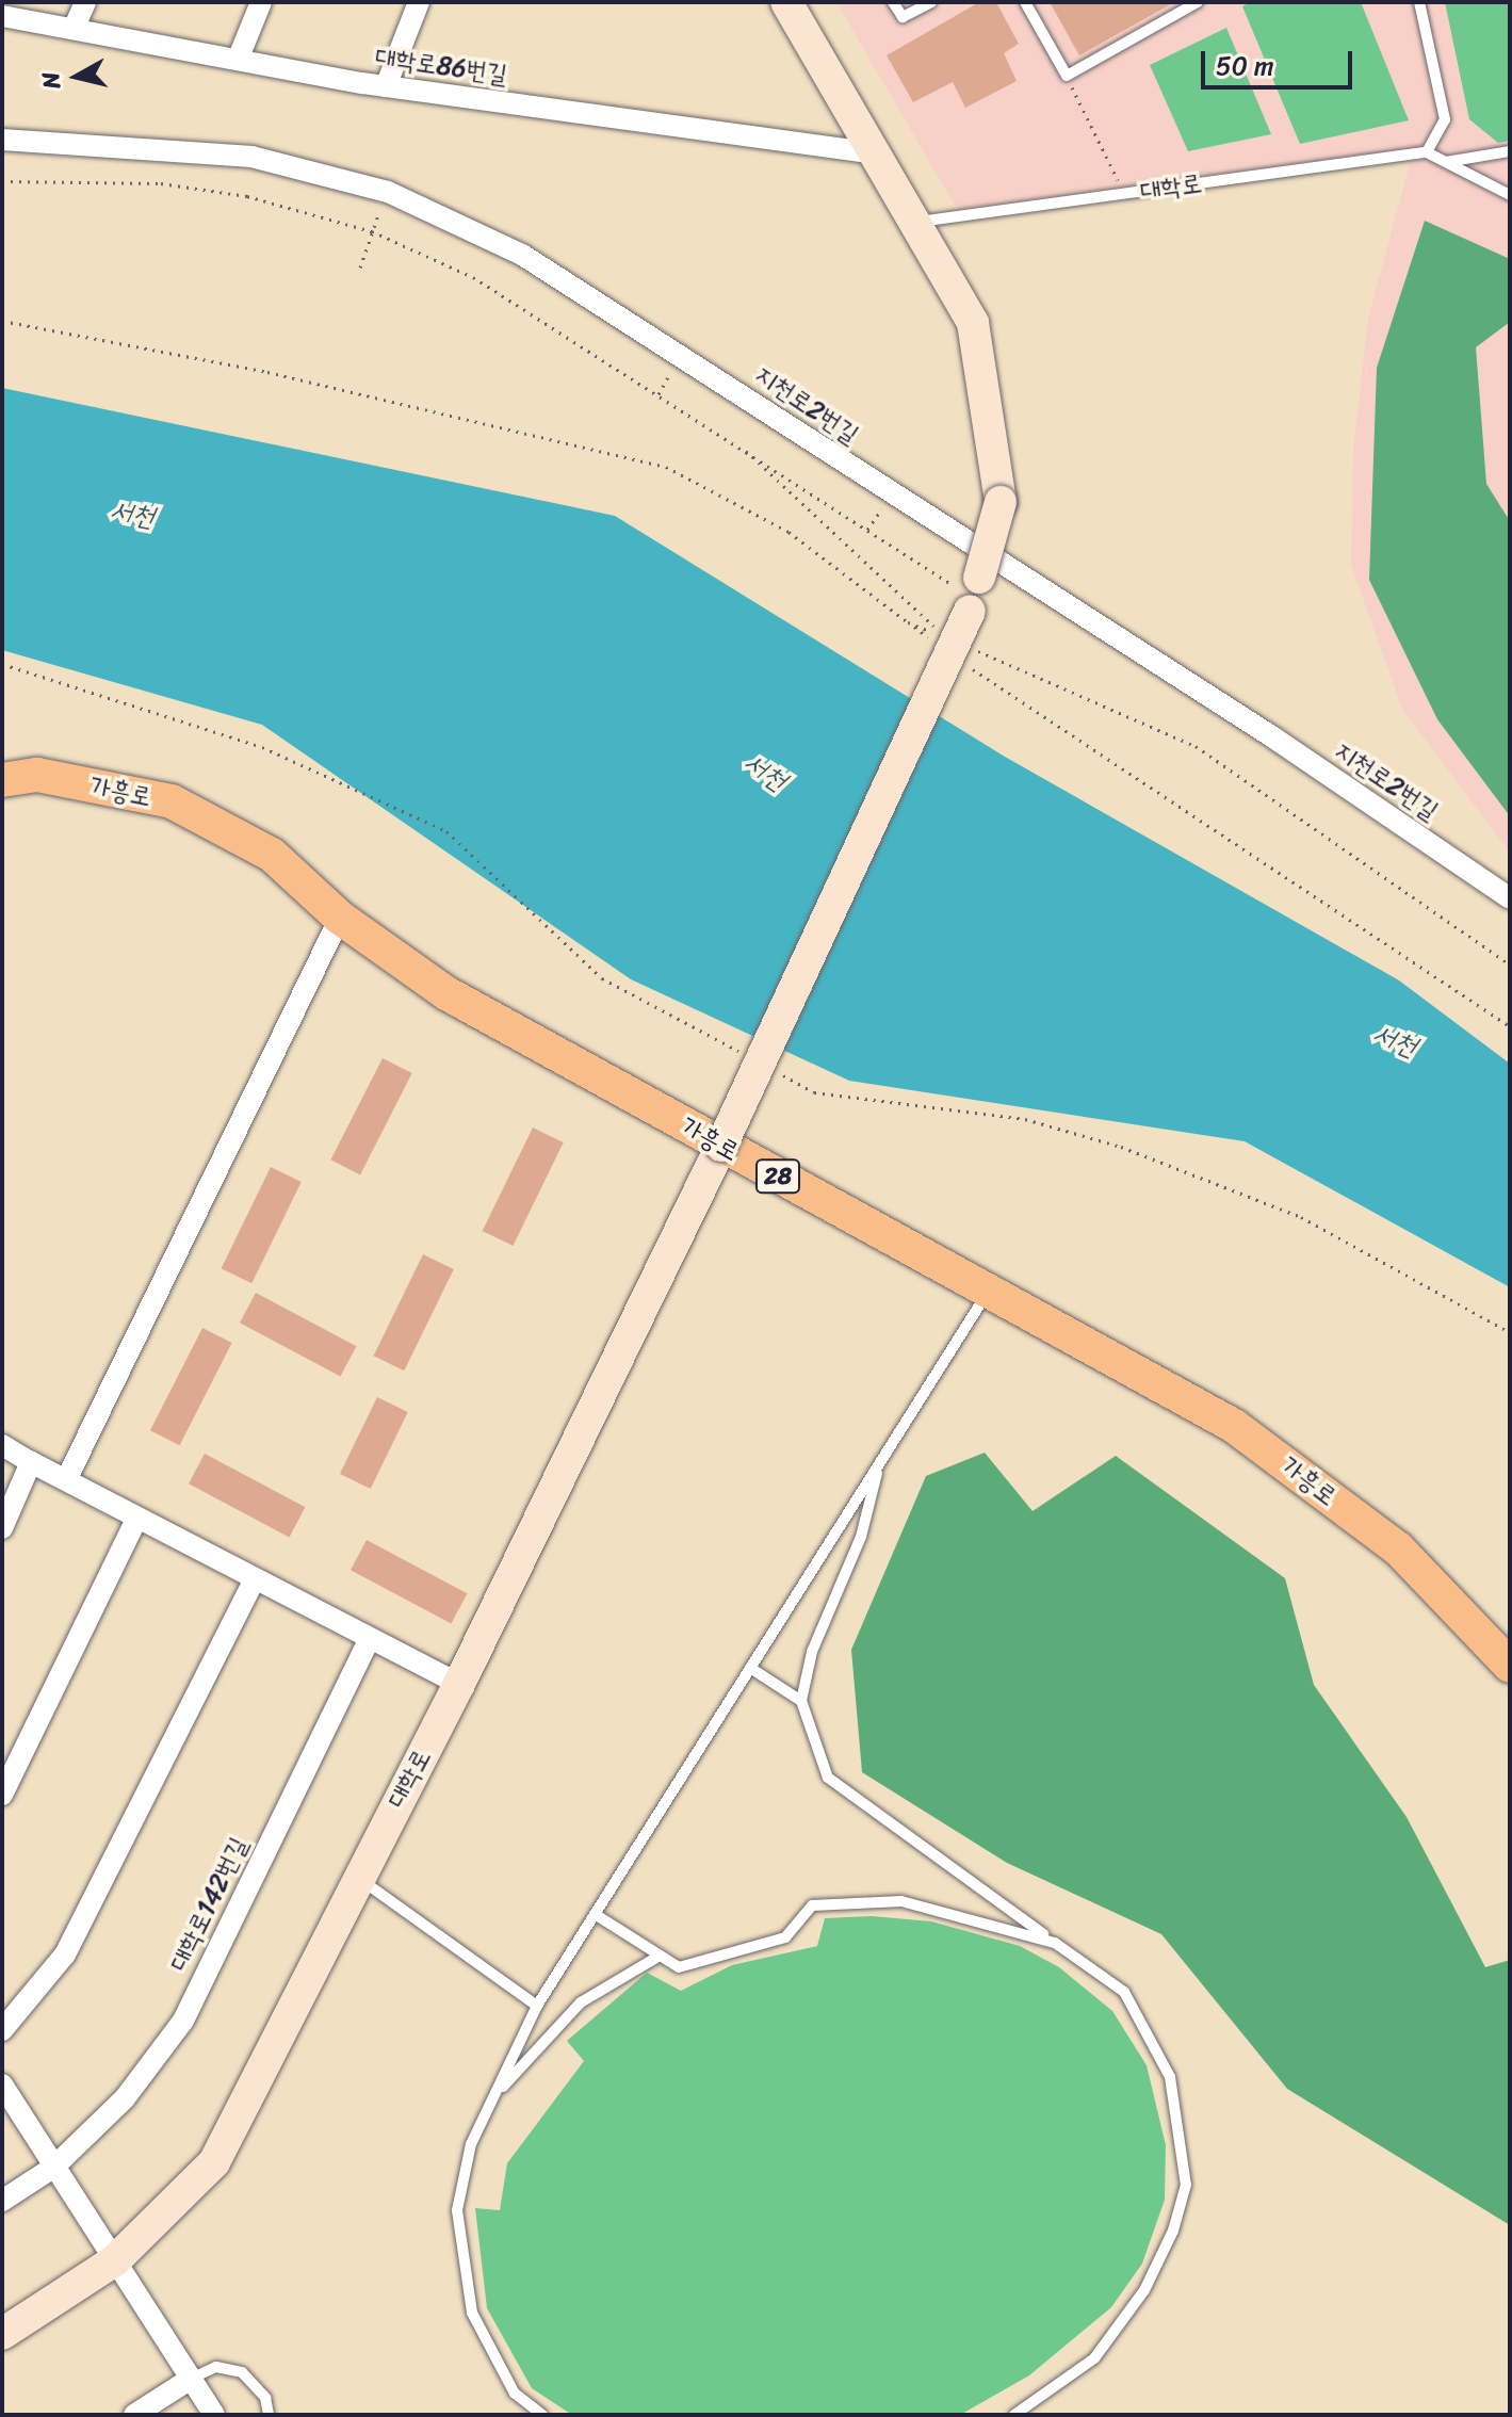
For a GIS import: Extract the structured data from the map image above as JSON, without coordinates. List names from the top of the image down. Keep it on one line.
{"streets":{"main road":["대학로","가흥로","28"],"street":["대학로86번길","지천로2번길","대학로142번길"]},"crossings":[["대학로","가흥로"]],"water":["서천"],"scale_bar":"50 m","north":"left"}
